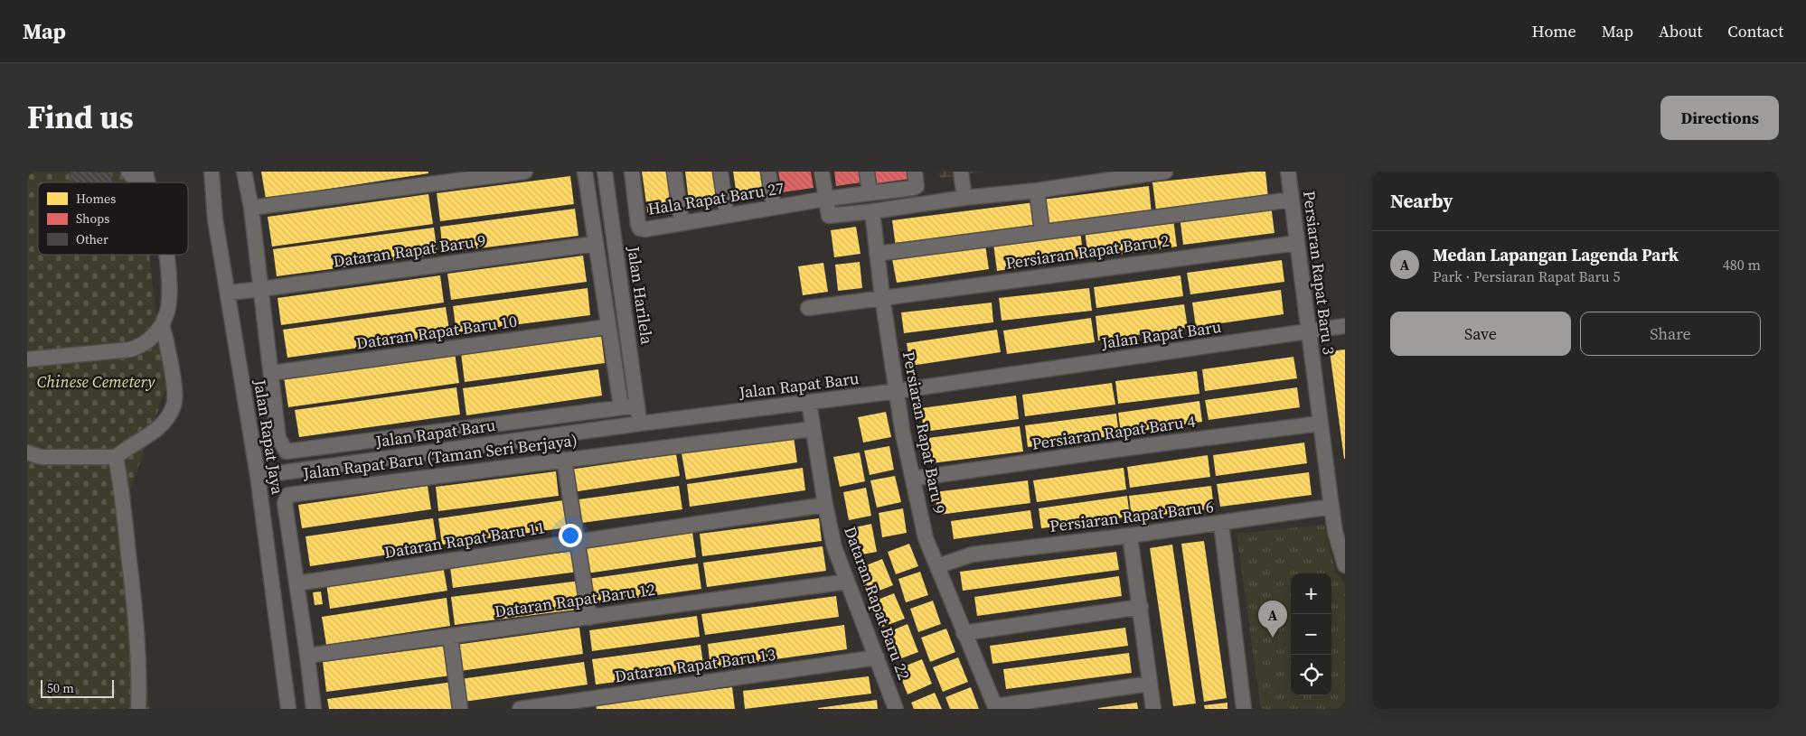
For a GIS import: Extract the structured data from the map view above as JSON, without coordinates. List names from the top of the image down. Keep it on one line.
{"streets":{"street":["Hala Rapat Baru 27","Dataran Rapat Baru 9","Persiaran Rapat Baru 2","Persiaran Rapat Baru 3","Jalan Harilela","Dataran Rapat Baru 10","Jalan Rapat Baru","Persiaran Rapat Baru 9","Persiaran Rapat Baru 4","Jalan Rapat Jaya","Jalan Rapat Baru (Taman Seri Berjaya)","Persiaran Rapat Baru 6","Dataran Rapat Baru 11","Dataran Rapat Baru 12","Dataran Rapat Baru 22","Dataran Rapat Baru 13"]},"crossings":[["Dataran Rapat Baru 9","Jalan Rapat Jaya"],["Persiaran Rapat Baru 2","Persiaran Rapat Baru 3"],["Persiaran Rapat Baru 2","Persiaran Rapat Baru 9"],["Persiaran Rapat Baru 3","Jalan Rapat Baru"],["Persiaran Rapat Baru 3","Persiaran Rapat Baru 4"],["Persiaran Rapat Baru 3","Persiaran Rapat Baru 6"],["Jalan Harilela","Jalan Rapat Baru"],["Dataran Rapat Baru 10","Jalan Rapat Jaya"],["Jalan Rapat Baru","Persiaran Rapat Baru 9"],["Jalan Rapat Baru","Jalan Rapat Jaya"],["Jalan Rapat Baru","Dataran Rapat Baru 22"],["Persiaran Rapat Baru 9","Persiaran Rapat Baru 4"],["Persiaran Rapat Baru 9","Persiaran Rapat Baru 6"],["Jalan Rapat Baru (Taman Seri Berjaya)","Dataran Rapat Baru 11"],["Jalan Rapat Baru (Taman Seri Berjaya)","Dataran Rapat Baru 12"],["Jalan Rapat Baru (Taman Seri Berjaya)","Dataran Rapat Baru 22"],["Dataran Rapat Baru 11","Dataran Rapat Baru 22"],["Dataran Rapat Baru 12","Dataran Rapat Baru 22"],["Dataran Rapat Baru 22","Dataran Rapat Baru 13"]],"parks":["Chinese Cemetery"],"legend":["Homes","Shops","Other"],"scale_bar":"50 m","page":{"header":"Map","nav":["Home","Map","About","Contact"],"title":"Find us","buttons":["Directions",["Save","Share"]],"heading":"Nearby","list":[{"mark":"A","name":"Medan Lapangan Lagenda Park","note":"Park · Persiaran Rapat Baru 5","value":"480 m"}],"map_buttons":["+","−"],"pins":"A","scale":"50 m"}}
